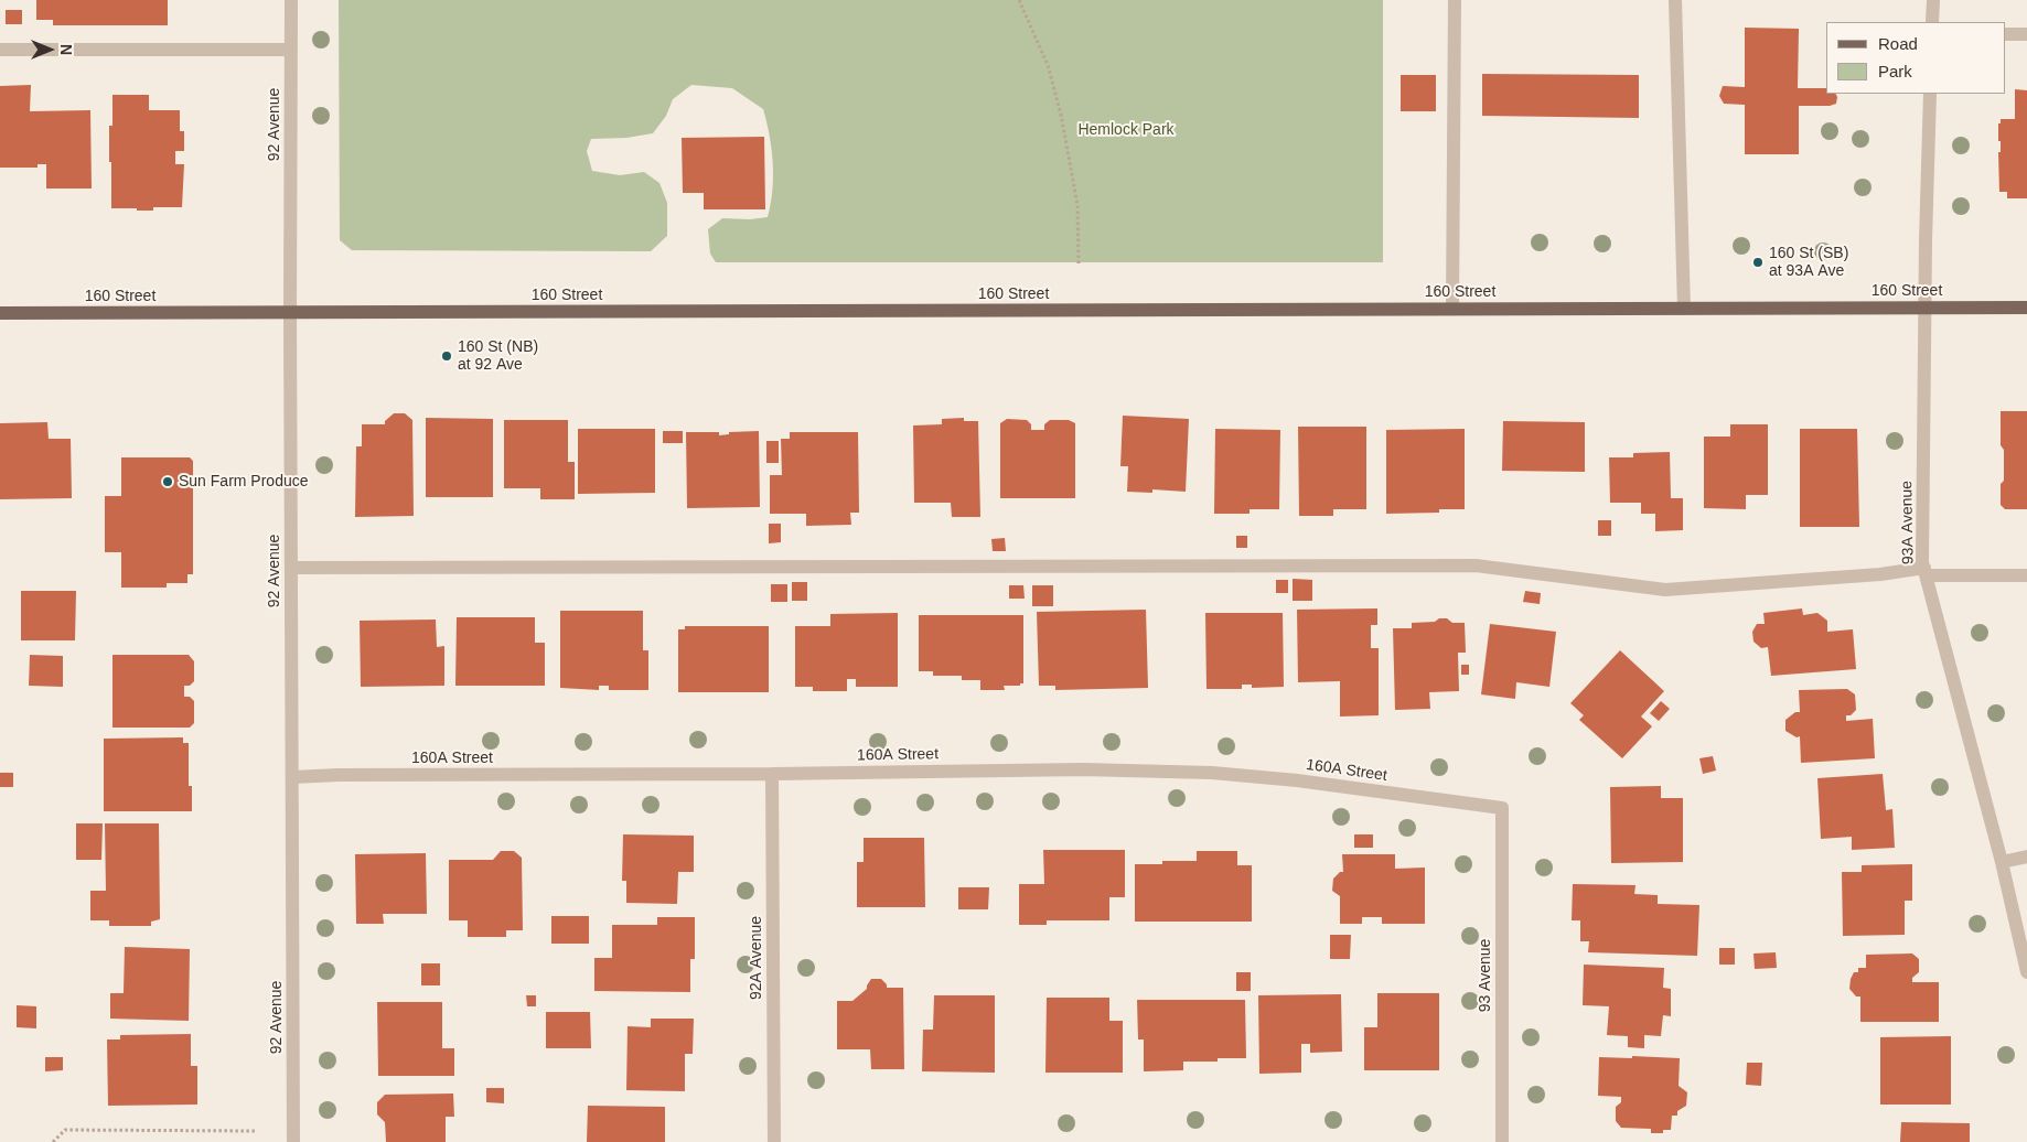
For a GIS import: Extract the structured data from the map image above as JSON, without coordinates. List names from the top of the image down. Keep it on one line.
{"streets":{"main road":["160 Street"],"street":["92 Avenue","93A Avenue","160A Street","92A Avenue","93 Avenue"]},"crossings":[["92 Avenue","160 Street"],["92 Avenue","160A Street"],["160 Street","93A Avenue"],["160A Street","92A Avenue"],["160A Street","93 Avenue"]],"parks":["Hemlock Park"],"places":["160 St (SB) at 93A Ave","160 St (NB) at 92 Ave","Sun Farm Produce"],"legend":["Road","Park"],"north":"right"}
